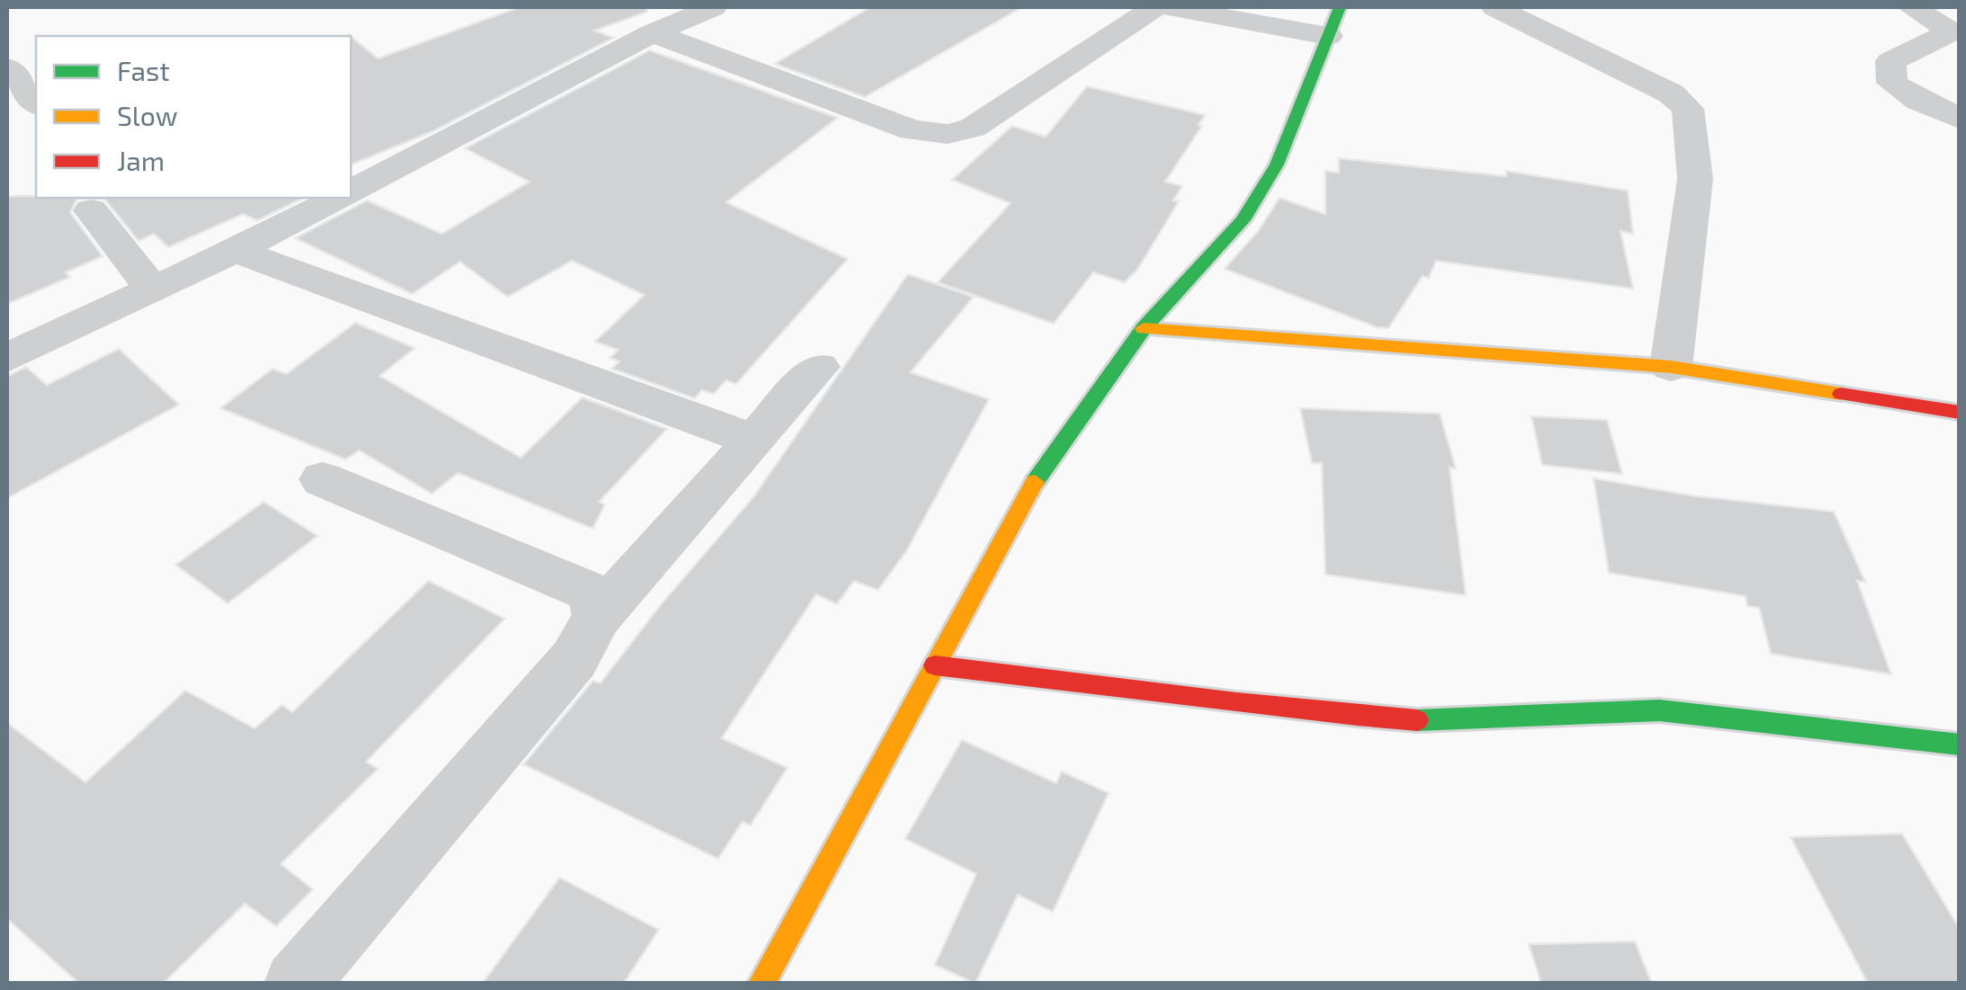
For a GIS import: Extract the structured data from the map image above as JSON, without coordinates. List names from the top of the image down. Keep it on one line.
{"legend":["Fast","Slow","Jam"]}
